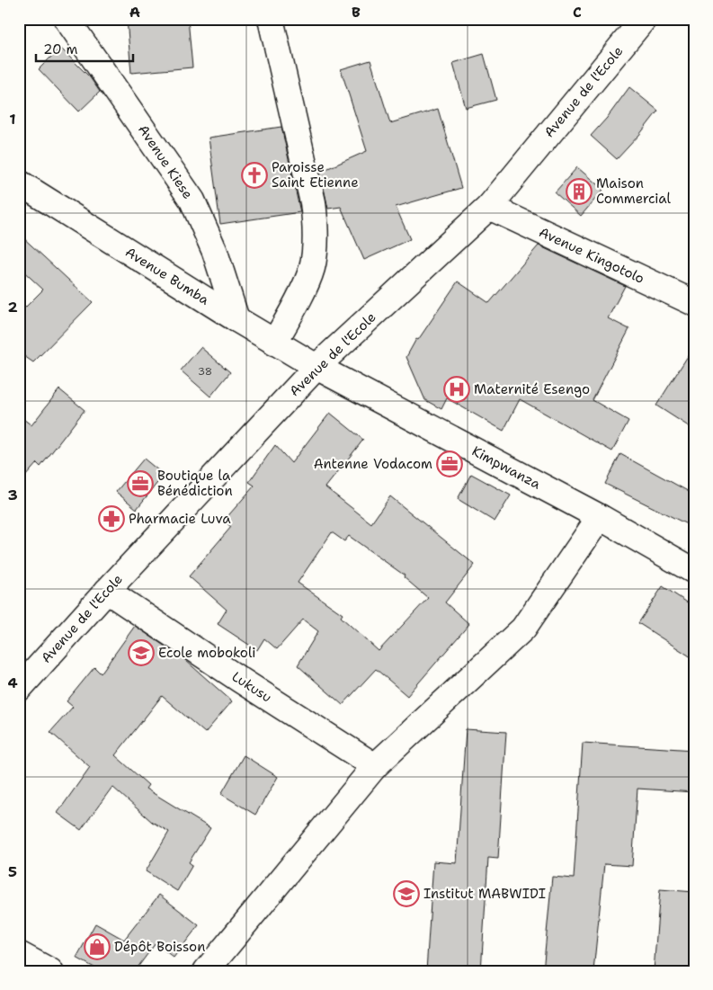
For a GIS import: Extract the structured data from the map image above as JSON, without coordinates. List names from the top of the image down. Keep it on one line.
{"streets":{"street":["Avenue de l'Ecole","Avenue Kiese","Avenue Kingotolo","Avenue Bumba","Kimpwanza","Lukusu"]},"crossings":[["Avenue de l'Ecole","Avenue Kingotolo"],["Avenue de l'Ecole","Avenue Bumba"],["Avenue de l'Ecole","Kimpwanza"],["Avenue de l'Ecole","Lukusu"],["Avenue Kiese","Avenue Bumba"],["Avenue Bumba","Kimpwanza"]],"places":{"church":["Paroisse Saint Etienne"],"building":["Maison Commercial"],"hospital":["Maternité Esengo"],"office":["Antenne Vodacom","Boutique la Bénédiction"],"pharmacy":["Pharmacie Luva"],"school or university":["Ecole mobokoli","Institut MABWIDI"],"shop":["Dépôt Boisson"]},"house_numbers":["38"],"scale_bar":"20 m","grid":{"columns":["A","B","C"],"rows":["1","2","3","4","5"]}}
